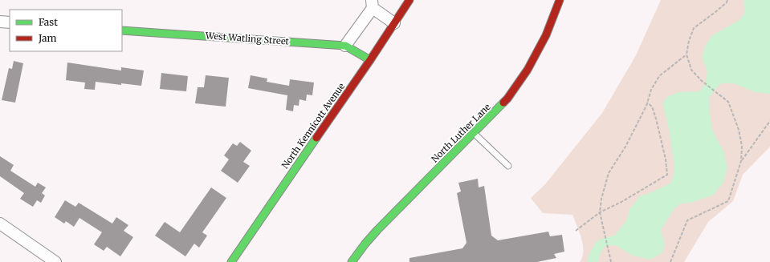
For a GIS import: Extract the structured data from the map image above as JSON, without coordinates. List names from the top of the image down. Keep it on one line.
{"streets":{"street":["West Watling Street","North Kennicott Avenue","North Luther Lane"]},"crossings":[["West Watling Street","North Kennicott Avenue"]],"legend":["Fast","Jam"]}
